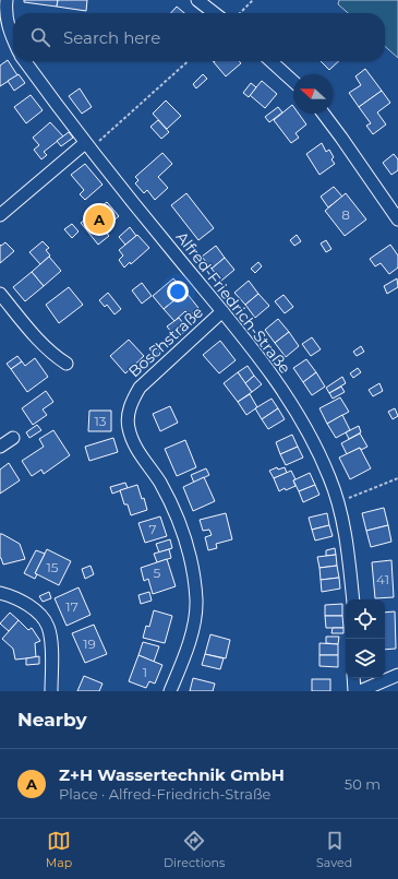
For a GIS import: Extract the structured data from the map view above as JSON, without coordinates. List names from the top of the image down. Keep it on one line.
{"streets":{"street":["Alfred-Friedrich-Straße","Boschstraße"]},"crossings":[["Alfred-Friedrich-Straße","Boschstraße"]],"house_numbers":["8","13","7","15","5","41","17","19","1"],"north":"left","page":{"search":"Search here","pins":"A","heading":"Nearby","list":[{"mark":"A","name":"Z+H Wassertechnik GmbH","note":"Place · Alfred-Friedrich-Straße","value":"50 m"}],"nav":["Map","Directions","Saved"]}}
